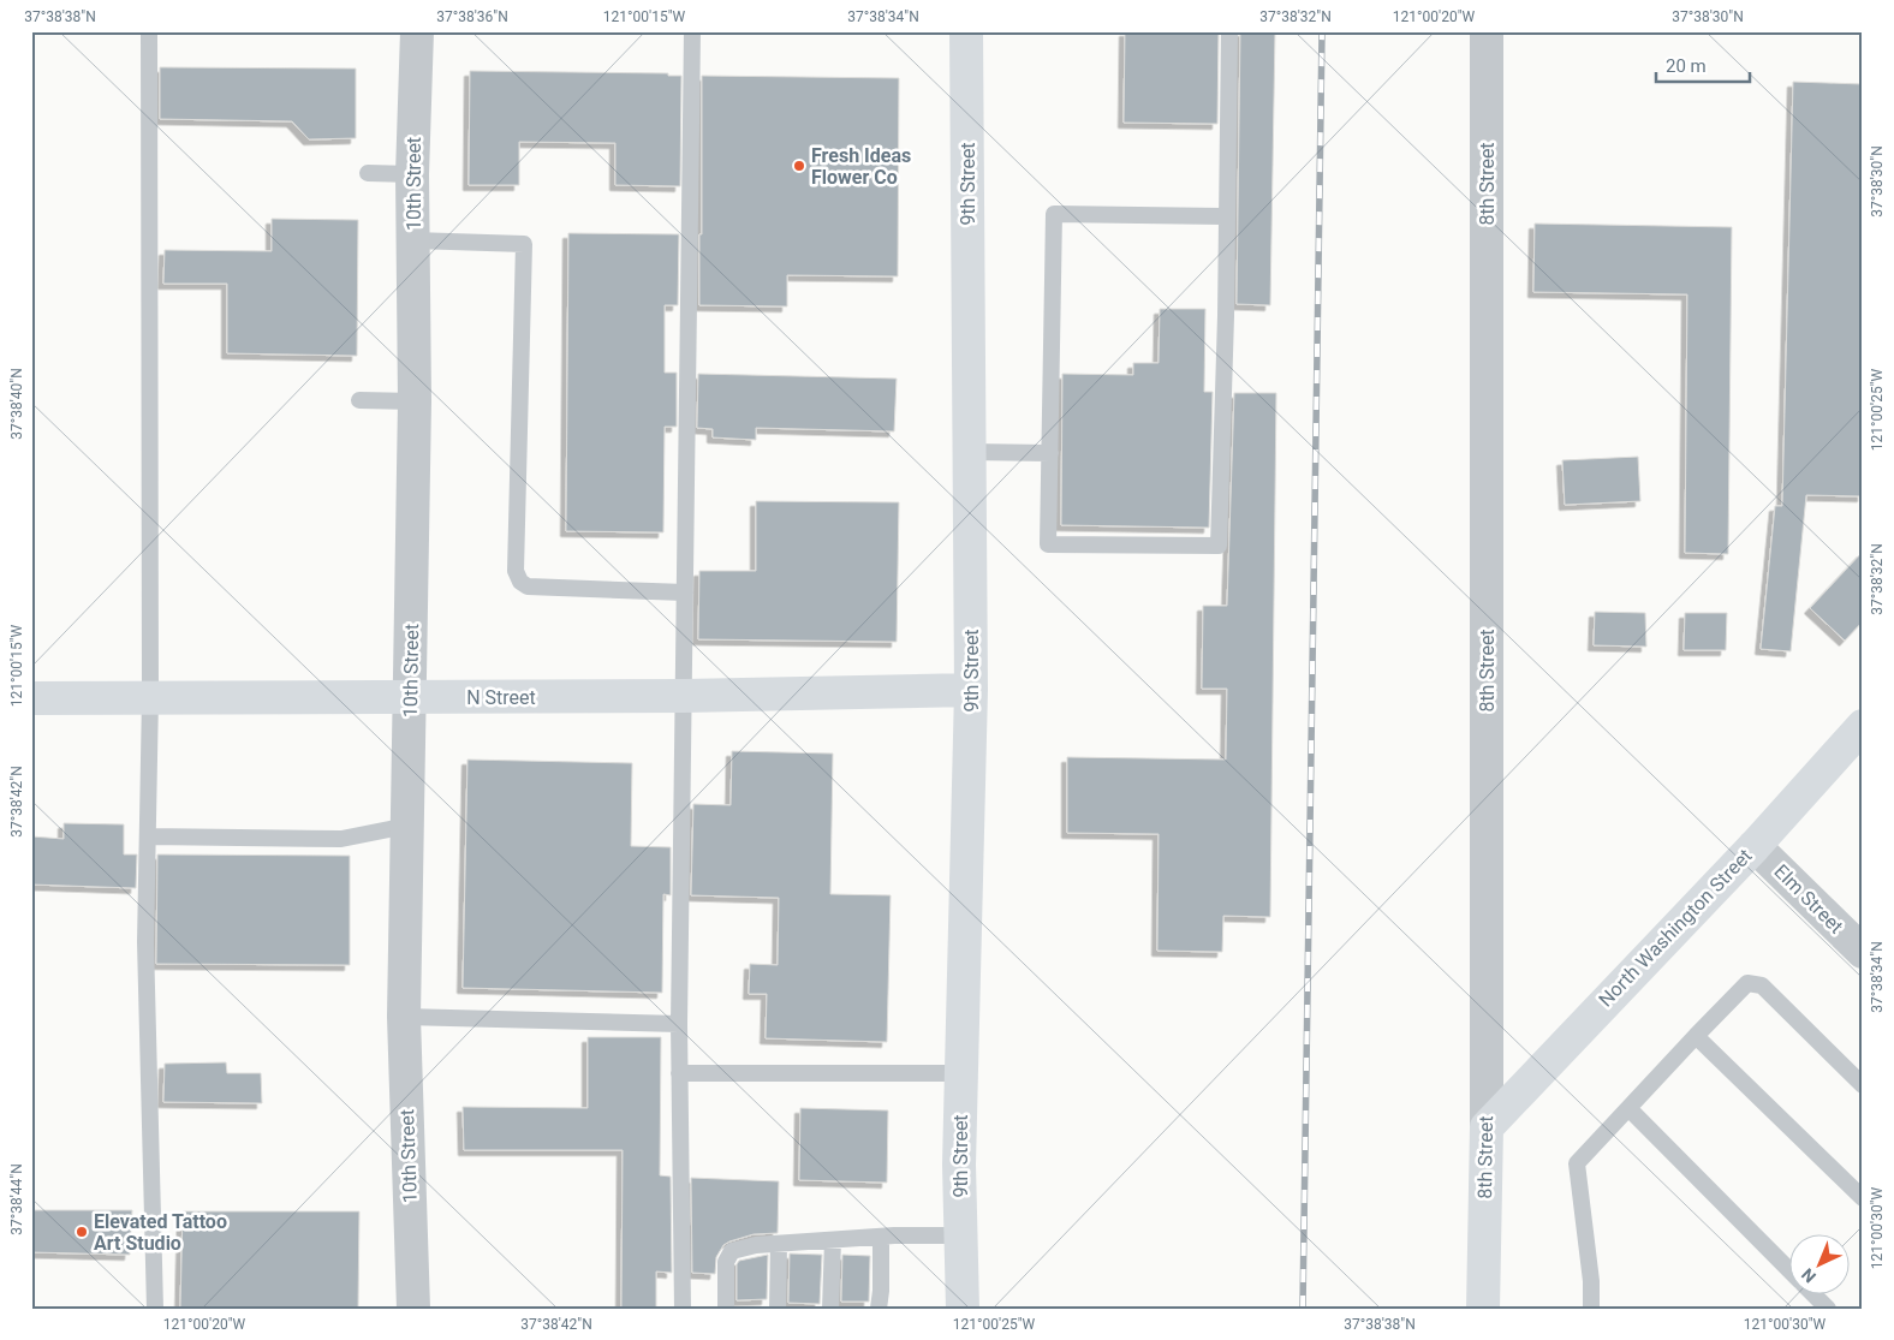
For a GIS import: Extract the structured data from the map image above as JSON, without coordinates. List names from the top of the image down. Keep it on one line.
{"streets":{"street":["10th Street","9th Street","8th Street","N Street","Elm Street","North Washington Street"]},"crossings":[["10th Street","N Street"],["9th Street","N Street"],["8th Street","North Washington Street"],["Elm Street","North Washington Street"]],"places":["Fresh Ideas Flower Co","Elevated Tattoo Art Studio"],"scale_bar":"20 m","north":"bottom left","coordinates":["37°38'38\"N","37°38'36\"N","121°00'15\"W","37°38'34\"N","37°38'32\"N","121°00'20\"W","37°38'30\"N","37°38'40\"N","121°00'25\"W","37°38'42\"N","37°38'44\"N","121°00'30\"W"]}
